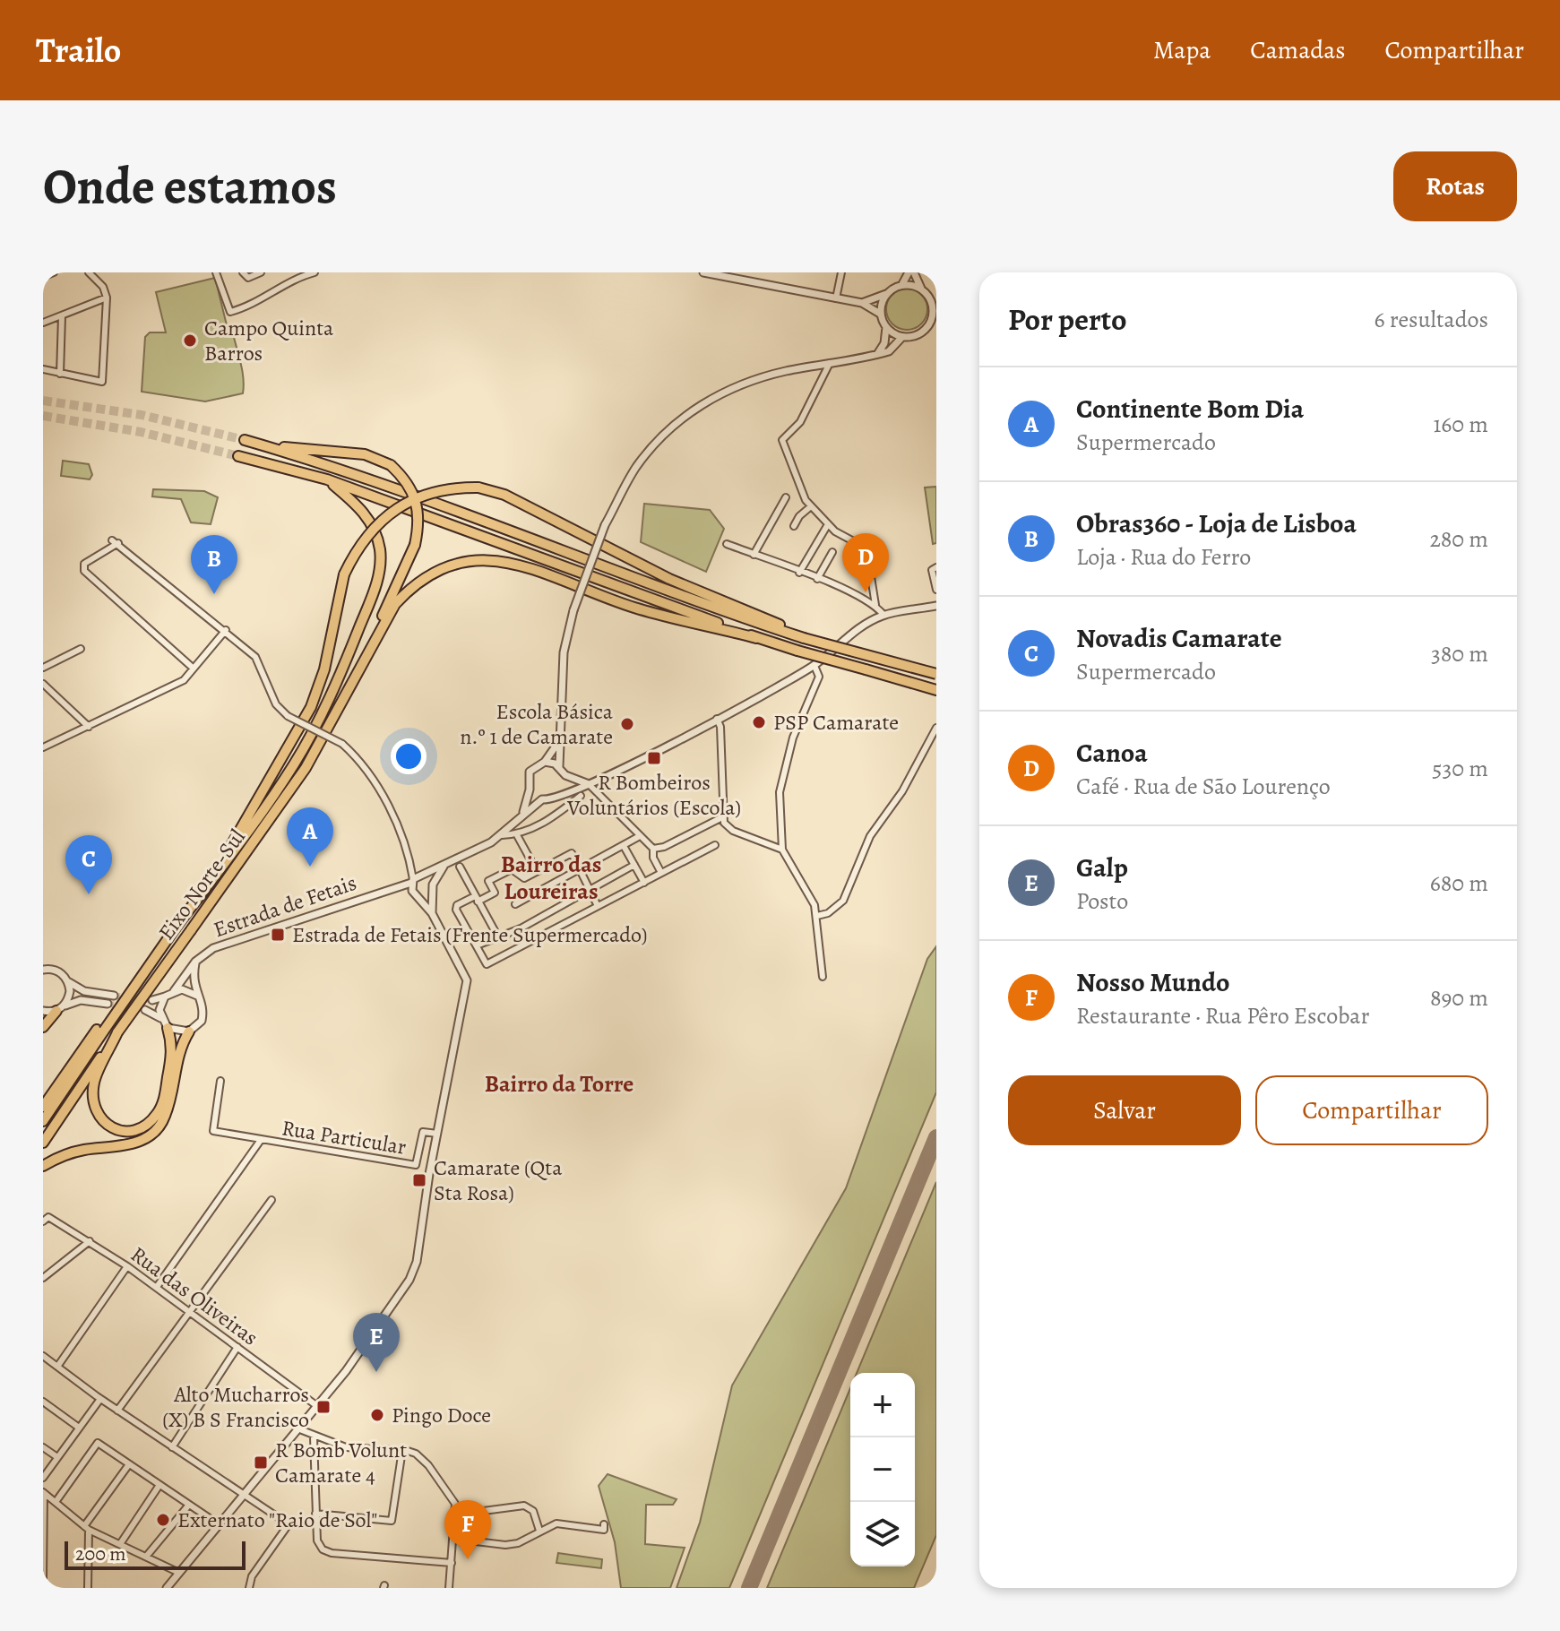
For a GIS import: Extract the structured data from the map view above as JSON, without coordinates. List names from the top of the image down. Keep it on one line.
{"streets":{"highway":["Eixo Norte-Sul"],"street":["Estrada de Fetais","Rua Particular","Rua das Oliveiras"]},"crossings":[["Rua Particular","Rua das Oliveiras"]],"districts":["Bairro das Loureiras","Bairro da Torre"],"places":{"other":["Campo Quinta Barros","PSP Camarate","Escola Básica n.º 1 de Camarate","Pingo Doce","Externato \"Raio de Sol\""],"transit":["R Bombeiros Voluntários (Escola)","Estrada de Fetais (Frente Supermercado)","Camarate (Qta Sta Rosa)","Alto Mucharros (X) B S Francisco","R Bomb Volunt Camarate 4"]},"scale_bar":"200 m","page":{"header":"Trailo","nav":["Mapa","Camadas","Compartilhar"],"buttons":["Rotas",["Salvar","Compartilhar"]],"title":"Onde estamos","heading":["Por perto","6 resultados"],"list":[{"mark":"A","name":"Continente Bom Dia","note":"Supermercado","value":"160 m"},{"mark":"B","name":"Obras360 - Loja de Lisboa","note":"Loja · Rua do Ferro","value":"280 m"},{"mark":"C","name":"Novadis Camarate","note":"Supermercado","value":"380 m"},{"mark":"D","name":"Canoa","note":"Café · Rua de São Lourenço","value":"530 m"},{"mark":"E","name":"Galp","note":"Posto","value":"680 m"},{"mark":"F","name":"Nosso Mundo","note":"Restaurante · Rua Pêro Escobar","value":"890 m"}],"pins":["D","B","A","C","E","F"],"map_buttons":["+","−"],"scale":"200 m"}}
